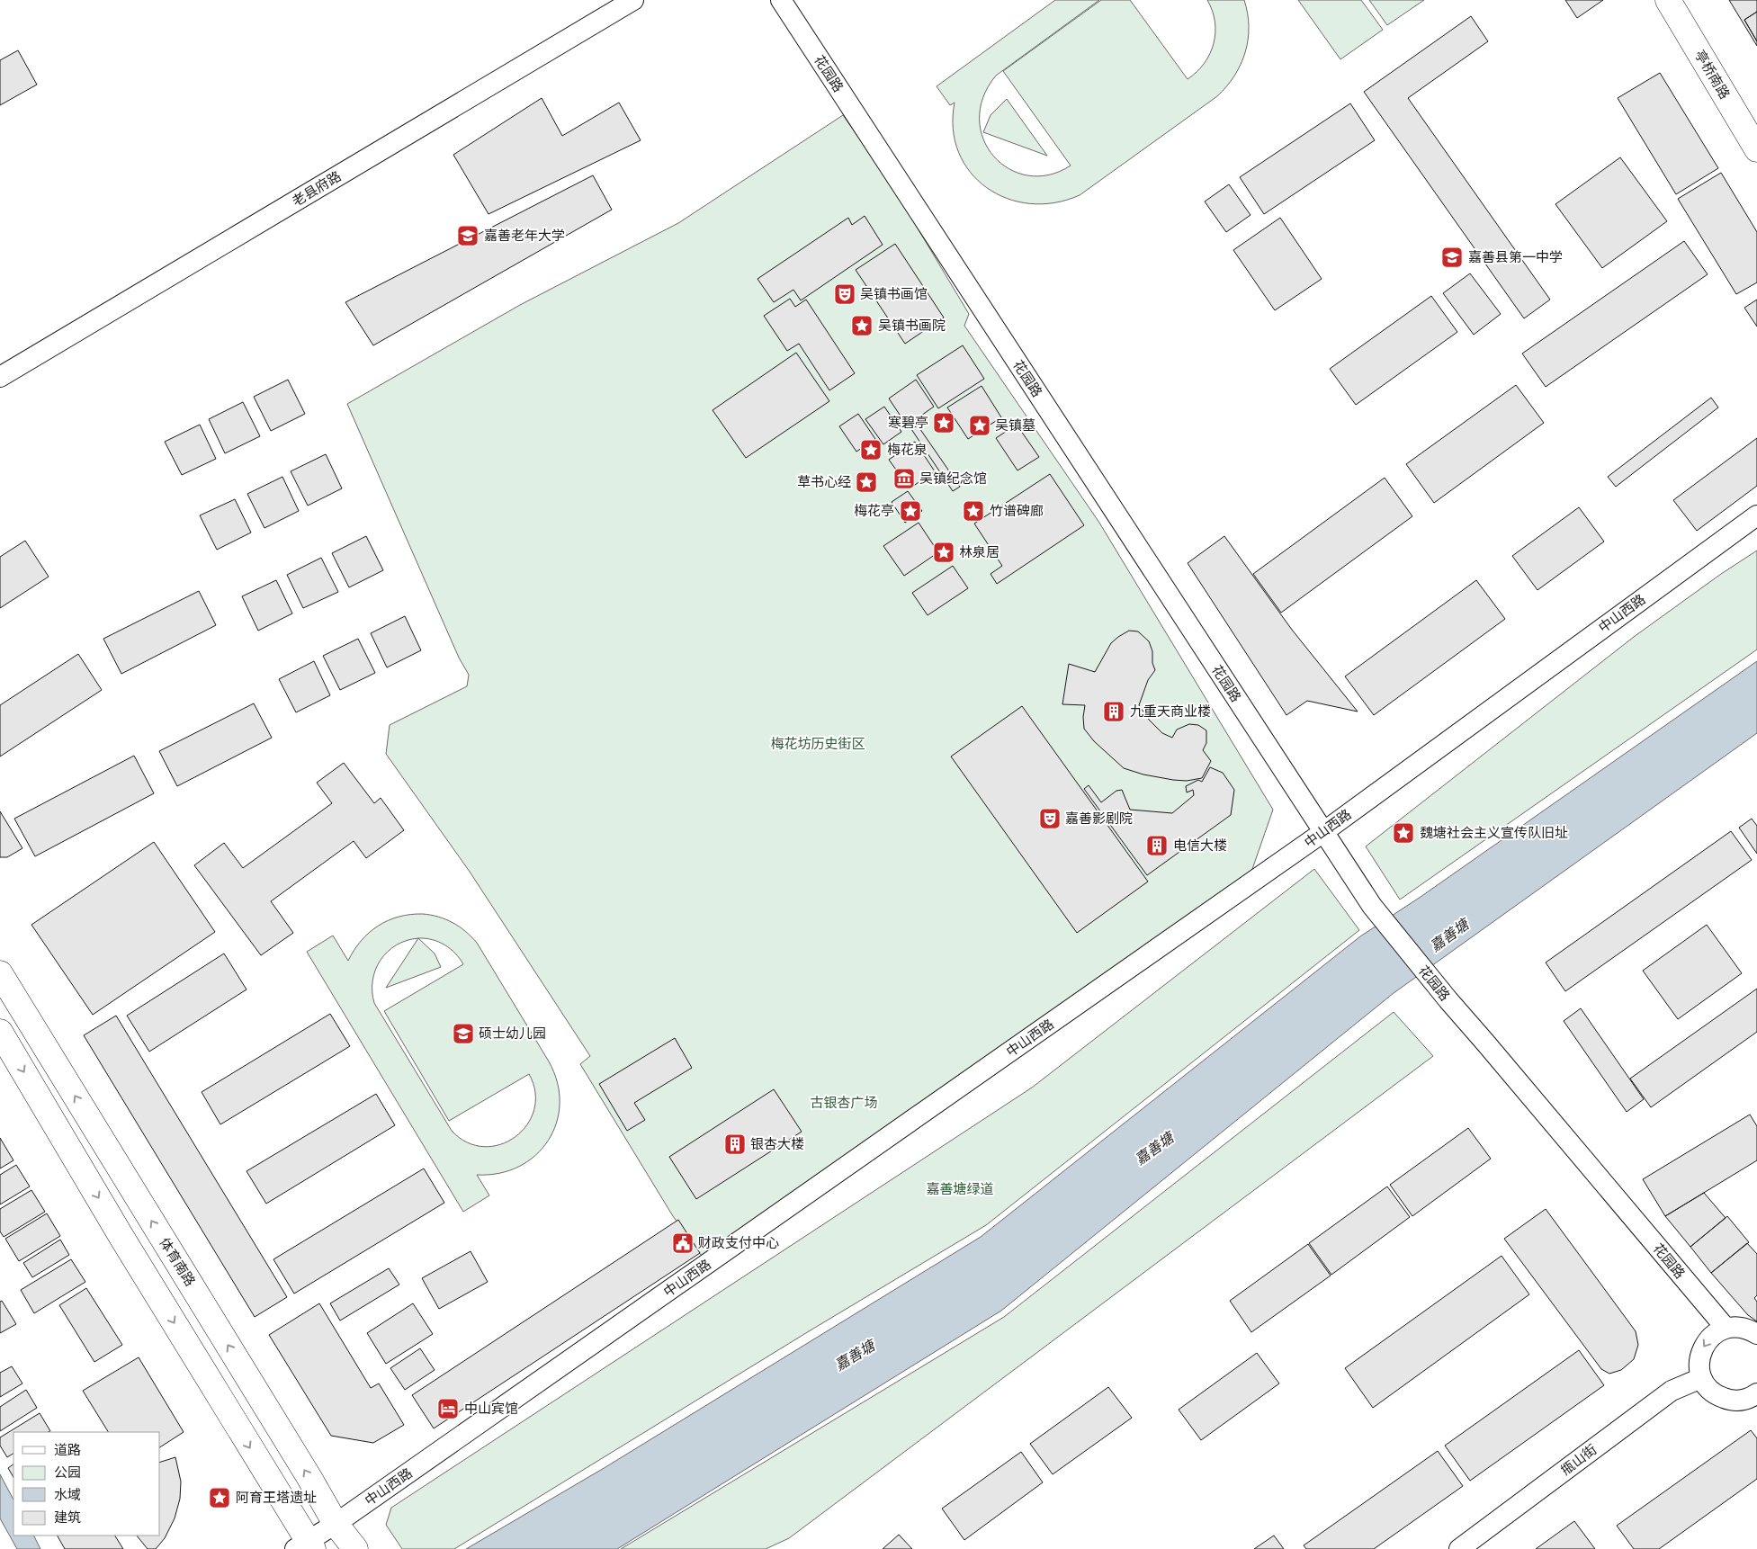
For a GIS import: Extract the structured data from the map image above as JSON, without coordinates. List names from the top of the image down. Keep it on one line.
{"streets":{"main road":["亭桥南路","体育南路"],"street":["花园路","老县府路","中山西路","甁山街"]},"crossings":[["花园路","中山西路"],["中山西路","体育南路"]],"water":["嘉善塘"],"parks":["梅花坊历史街区","古银杏广场","嘉善塘绿道"],"places":{"school or university":["嘉善老年大学","嘉善县第一中学","硕士幼儿园"],"theatre":["吴镇书画馆","嘉善影剧院"],"place":["吴镇书画院","寒碧亭","吴镇墓","梅花泉","草书心经","梅花亭","竹谱碑廊","林泉居","魏塘社会主义宣传队旧址","阿育王塔遗址"],"museum":["吴镇纪念馆"],"building":["九重天商业楼","电信大楼","银杏大楼"],"public building":["财政支付中心"],"hotel":["中山宾馆"]},"legend":["道路","公园","水域","建筑"]}
